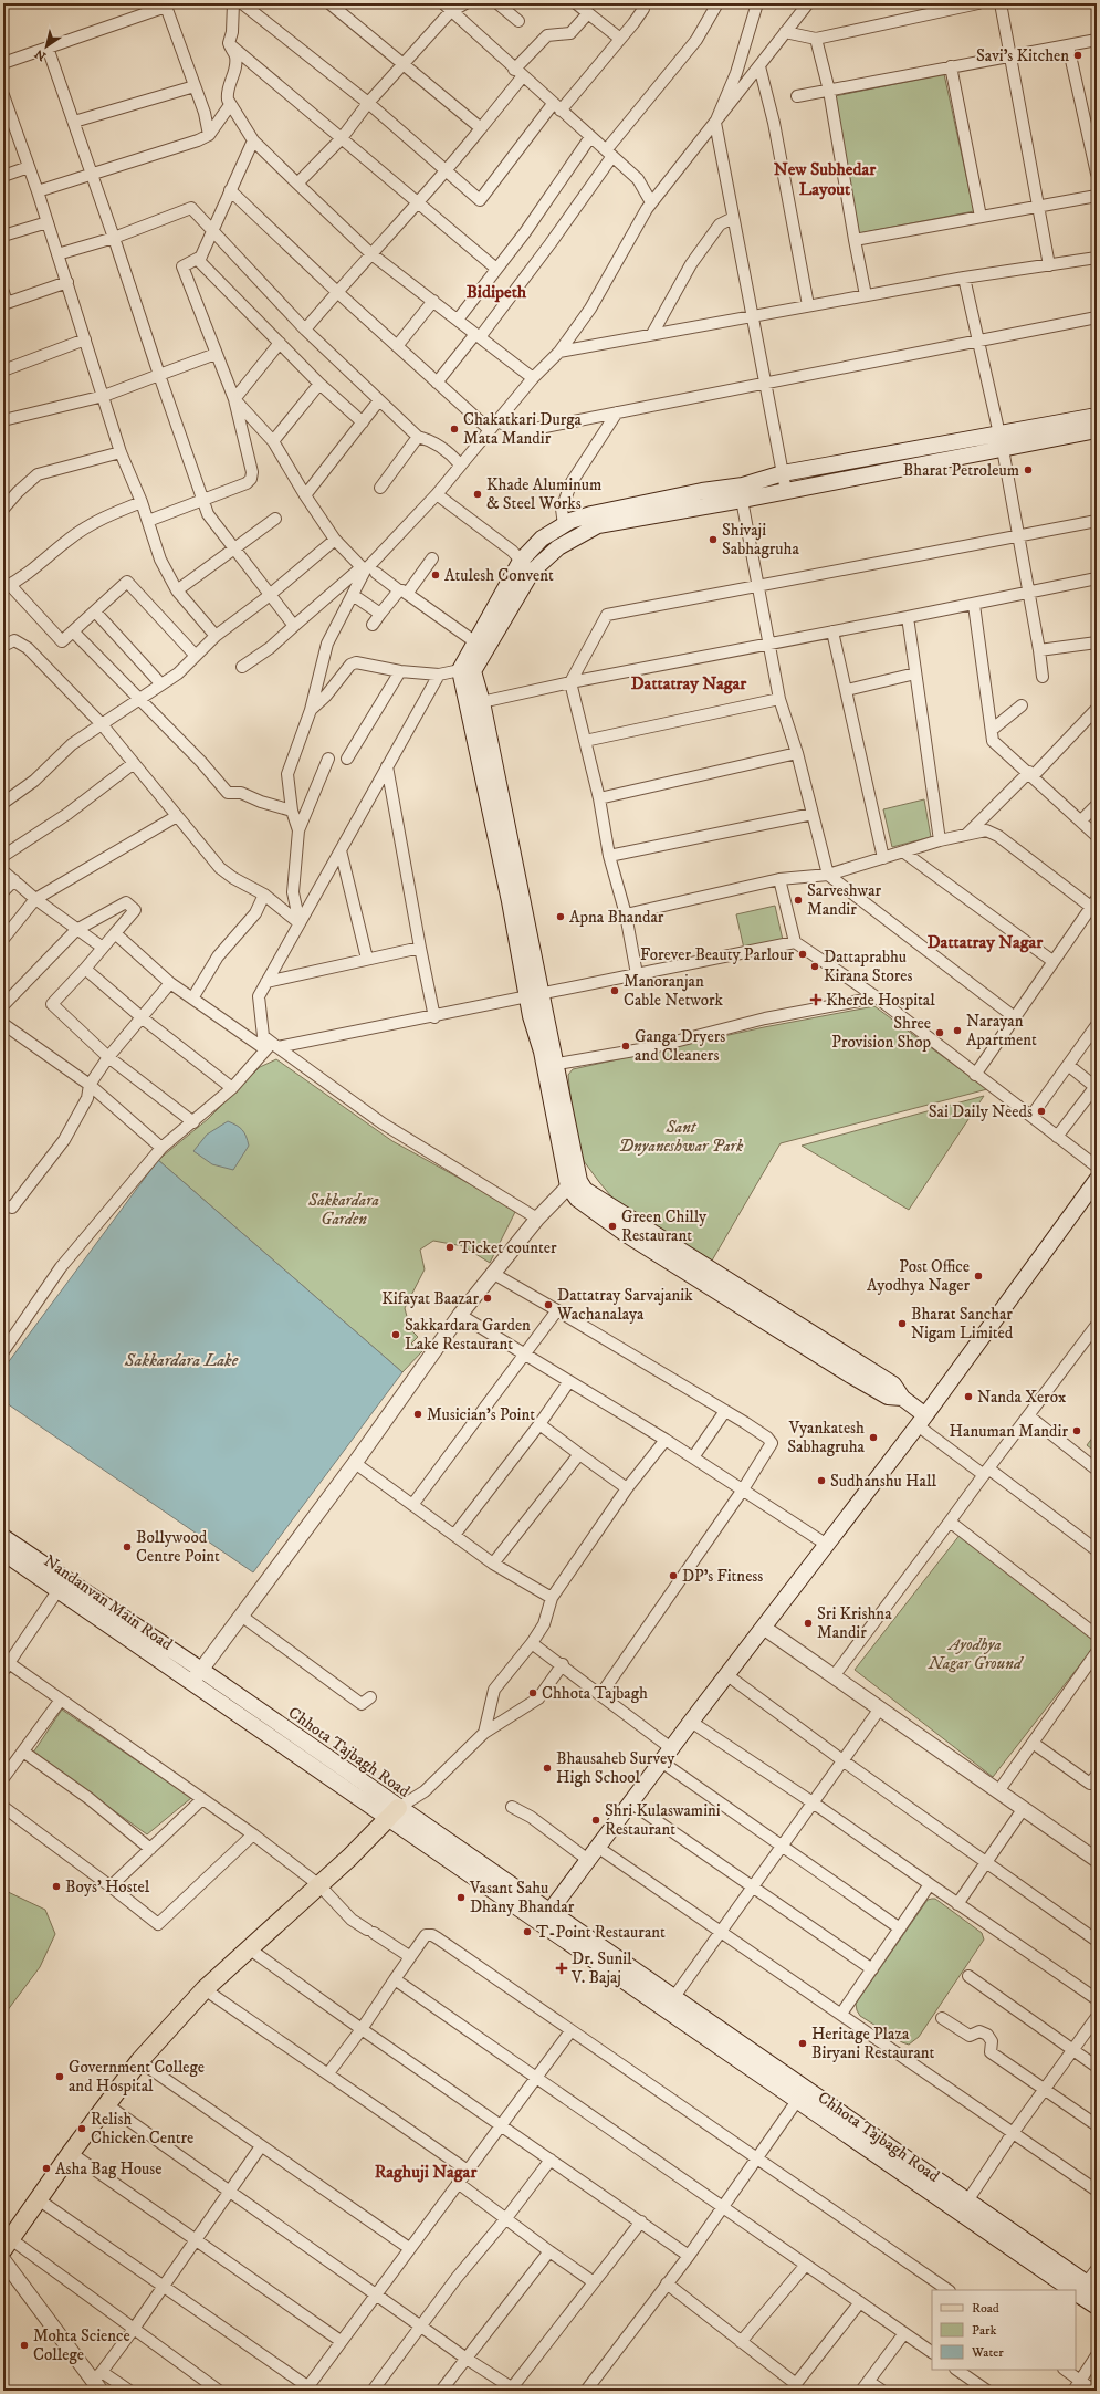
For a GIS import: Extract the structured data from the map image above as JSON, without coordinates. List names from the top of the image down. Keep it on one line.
{"streets":{"main road":["Nandanvan Main Road","Chhota Tajbagh Road"]},"crossings":[["Nandanvan Main Road","Chhota Tajbagh Road"]],"districts":["New Subhedar Layout","Bidipeth","Dattatray Nagar","Dattatray Nagar","Raghuji Nagar"],"water":["Sakkardara Lake"],"parks":["Sant Dnyaneshwar Park","Sakkardara Garden","Ayodhya Nagar Ground"],"places":{"other":["Savi's Kitchen","Chakatkari Durga Mata Mandir","Bharat Petroleum","Khade Aluminum & Steel Works","Shivaji Sabhagruha","Atulesh Convent","Sarveshwar Mandir","Apna Bhandar","Forever Beauty Parlour","Dattaprabhu Kirana Stores","Manoranjan Cable Network","Narayan Apartment","Shree Provision Shop","Ganga Dryers and Cleaners","Sai Daily Needs","Green Chilly Restaurant","Ticket counter","Post Office Ayodhya Nager","Kifayat Baazar","Dattatray Sarvajanik Wachanalaya","Bharat Sanchar Nigam Limited","Sakkardara Garden Lake Restaurant","Nanda Xerox","Musician's Point","Hanuman Mandir","Vyankatesh Sabhagruha","Sudhanshu Hall","Bollywood Centre Point","DP's Fitness","Sri Krishna Mandir","Chhota Tajbagh","Bhausaheb Survey High School","Shri Kulaswamini Restaurant","Boys' Hostel","Vasant Sahu Dhany Bhandar","T-Point Restaurant","Heritage Plaza Biryani Restaurant","Government College and Hospital","Relish Chicken Centre","Asha Bag House","Mohta Science College"],"health":["Kherde Hospital","Dr. Sunil V. Bajaj"]},"legend":["Road","Park","Water"],"north":"bottom left"}
